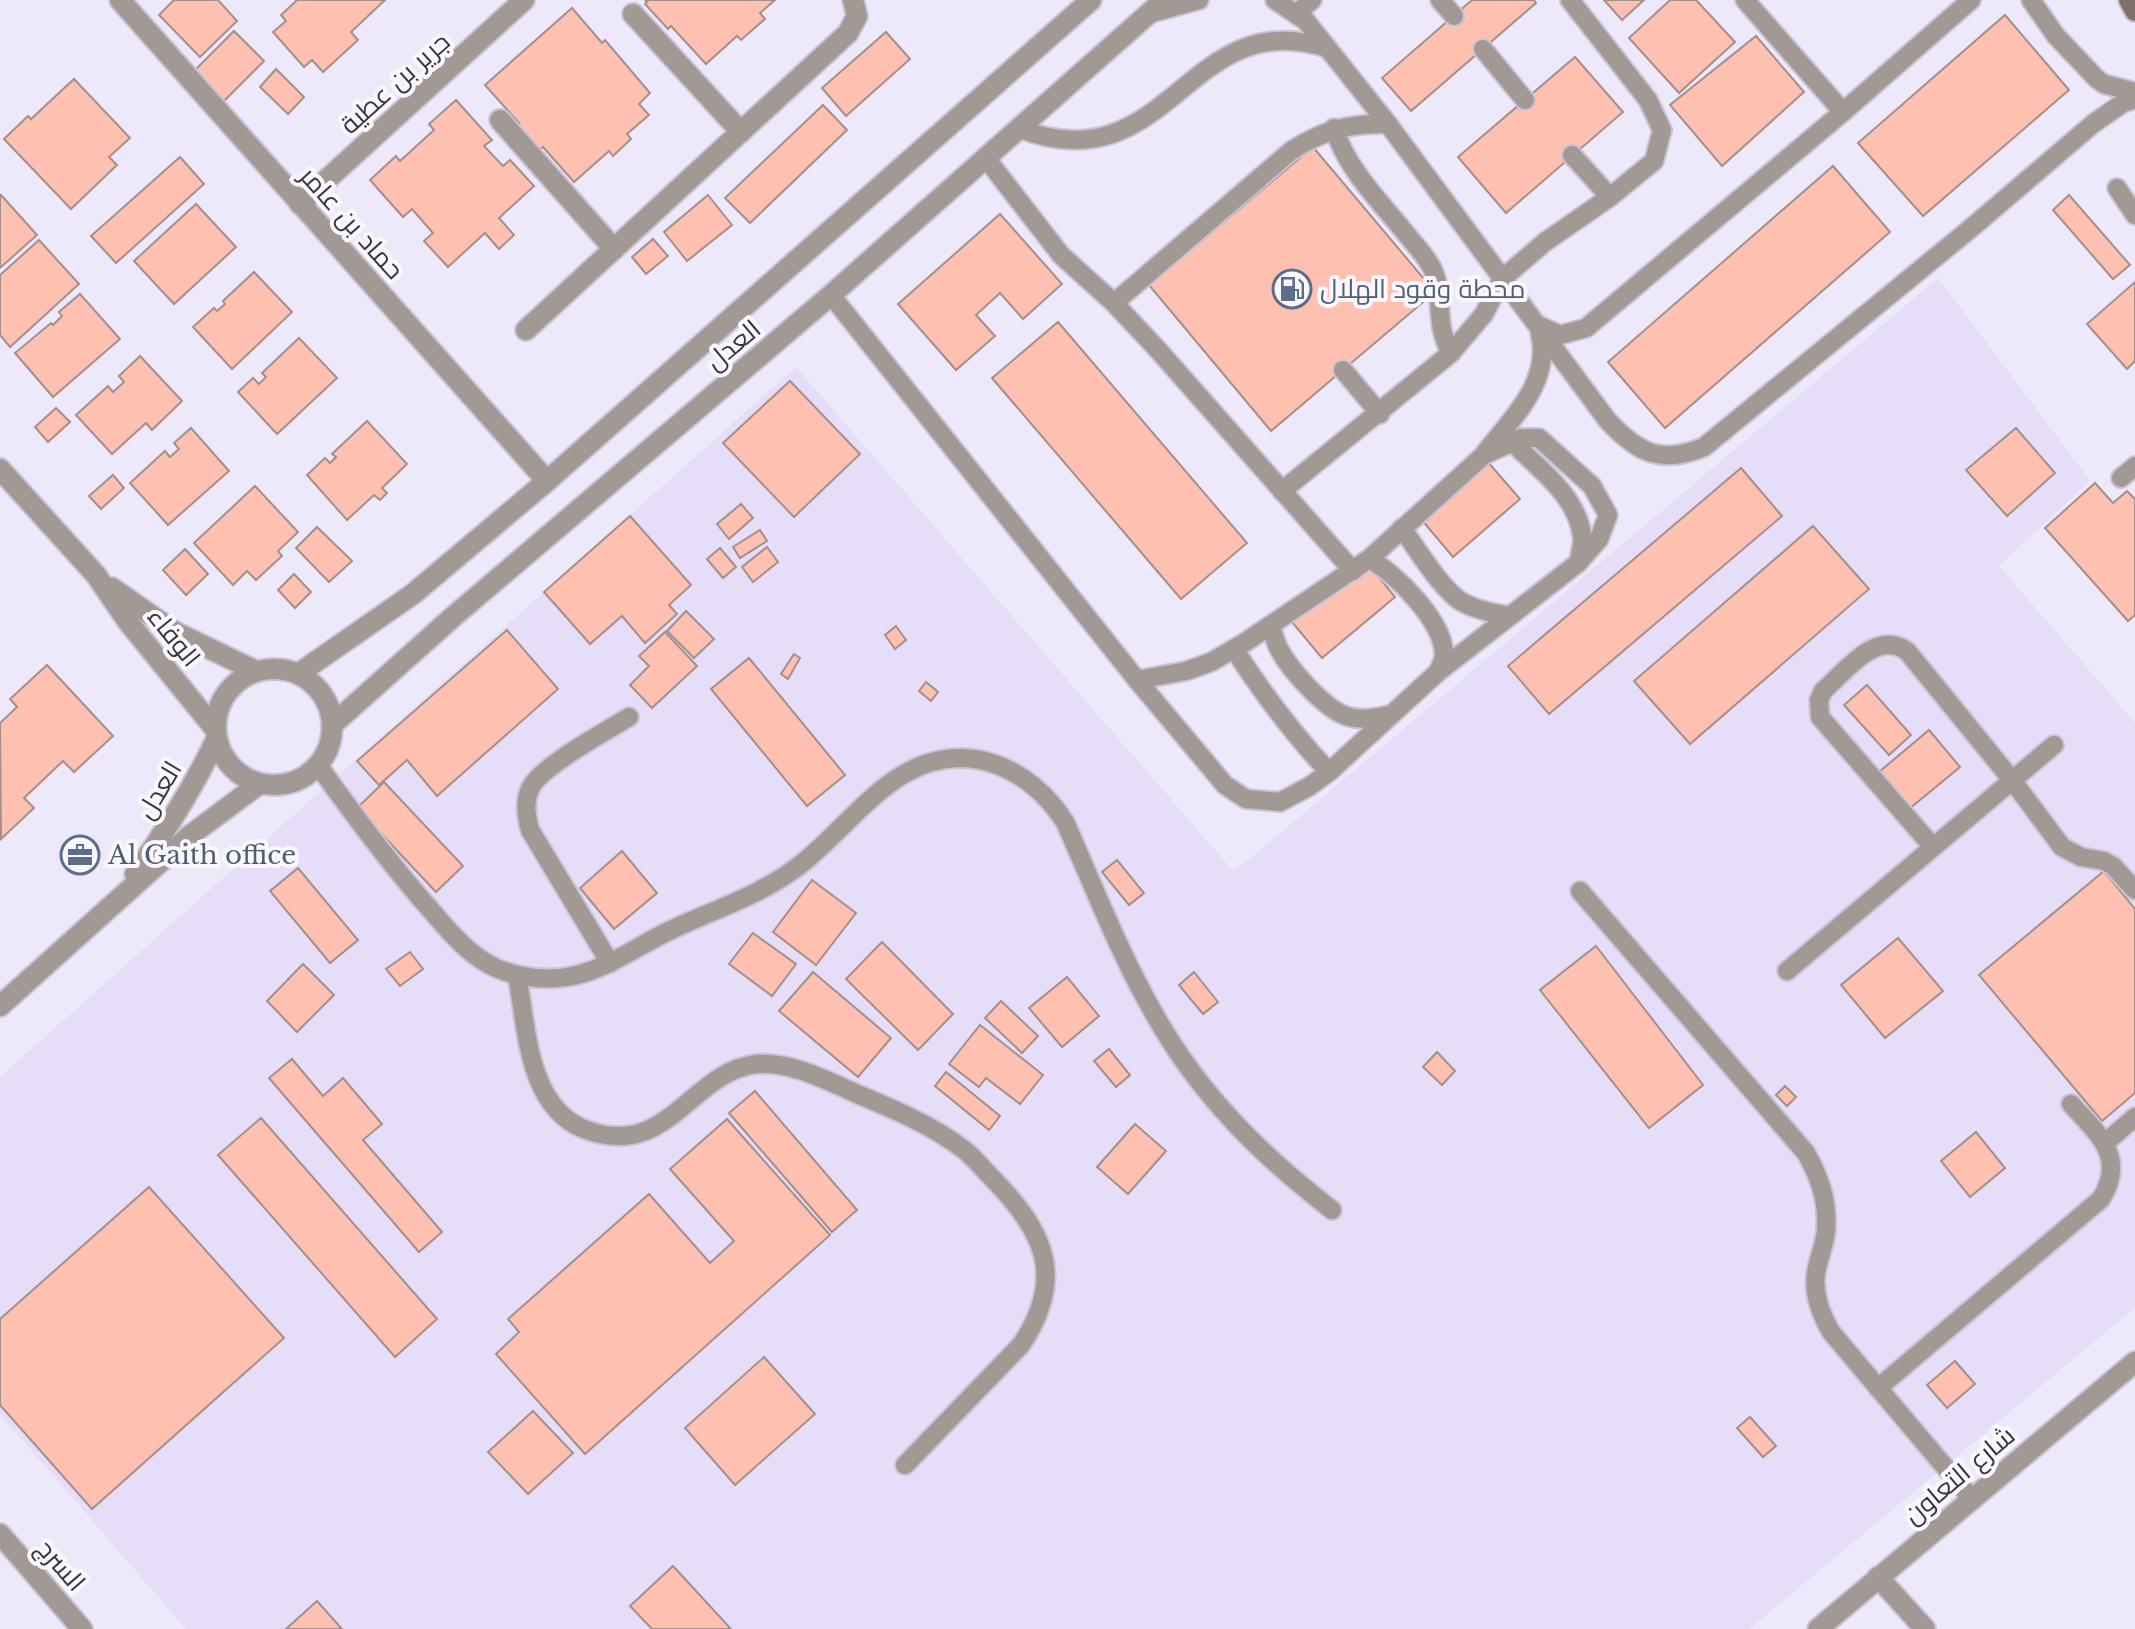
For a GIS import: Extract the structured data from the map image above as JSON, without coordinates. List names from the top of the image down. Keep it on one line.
{"streets":{"street":["جرير بن عطية","حماد بن عامر","العدل","الوفاء","شارع التعاون","السرج"]},"crossings":[["جرير بن عطية","حماد بن عامر"],["حماد بن عامر","العدل"],["العدل","الوفاء"]],"places":{"fuel station":["محطة وقود الهلال"],"office":["Al Gaith office"]}}
